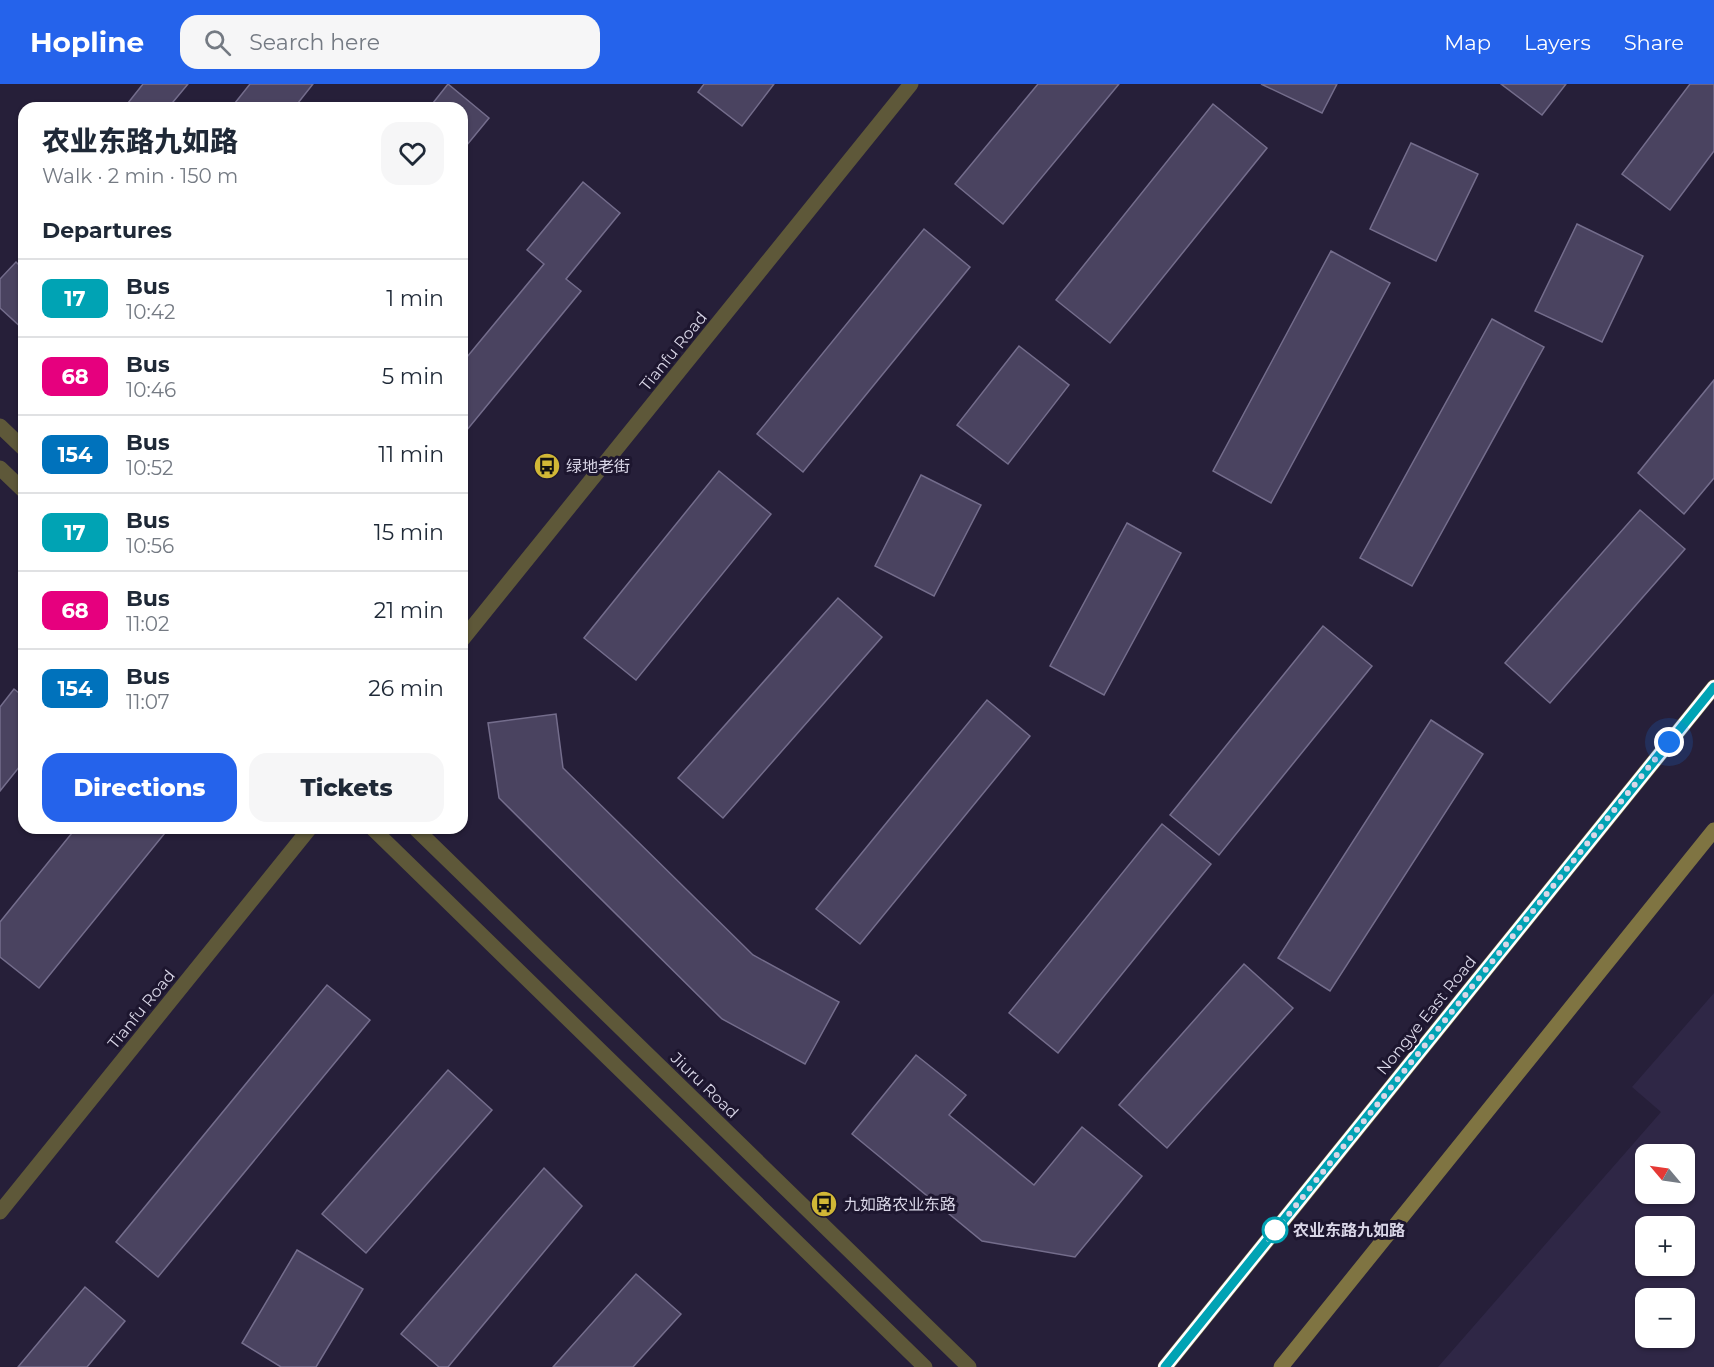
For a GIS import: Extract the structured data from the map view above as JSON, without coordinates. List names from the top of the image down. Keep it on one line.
{"streets":{"main road":["Nongye East Road"],"street":["Tianfu Road","Jiuru Road"]},"places":{"bus stop":["绿地老街","九如路农业东路"],"other":["农业东路九如路"]},"lines":["bus line 17"],"north":"top left","page":{"header":"Hopline","search":"Search here","nav":["Map","Layers","Share"],"heading":[["农业东路九如路","Walk · 2 min · 150 m"],"Departures"],"list":[{"mark":"17","name":"Bus","note":"10:42","value":"1 min"},{"mark":"68","name":"Bus","note":"10:46","value":"5 min"},{"mark":"154","name":"Bus","note":"10:52","value":"11 min"},{"mark":"17","name":"Bus","note":"10:56","value":"15 min"},{"mark":"68","name":"Bus","note":"11:02","value":"21 min"},{"mark":"154","name":"Bus","note":"11:07","value":"26 min"}],"buttons":["Directions","Tickets"],"map_buttons":["+","−"]}}
